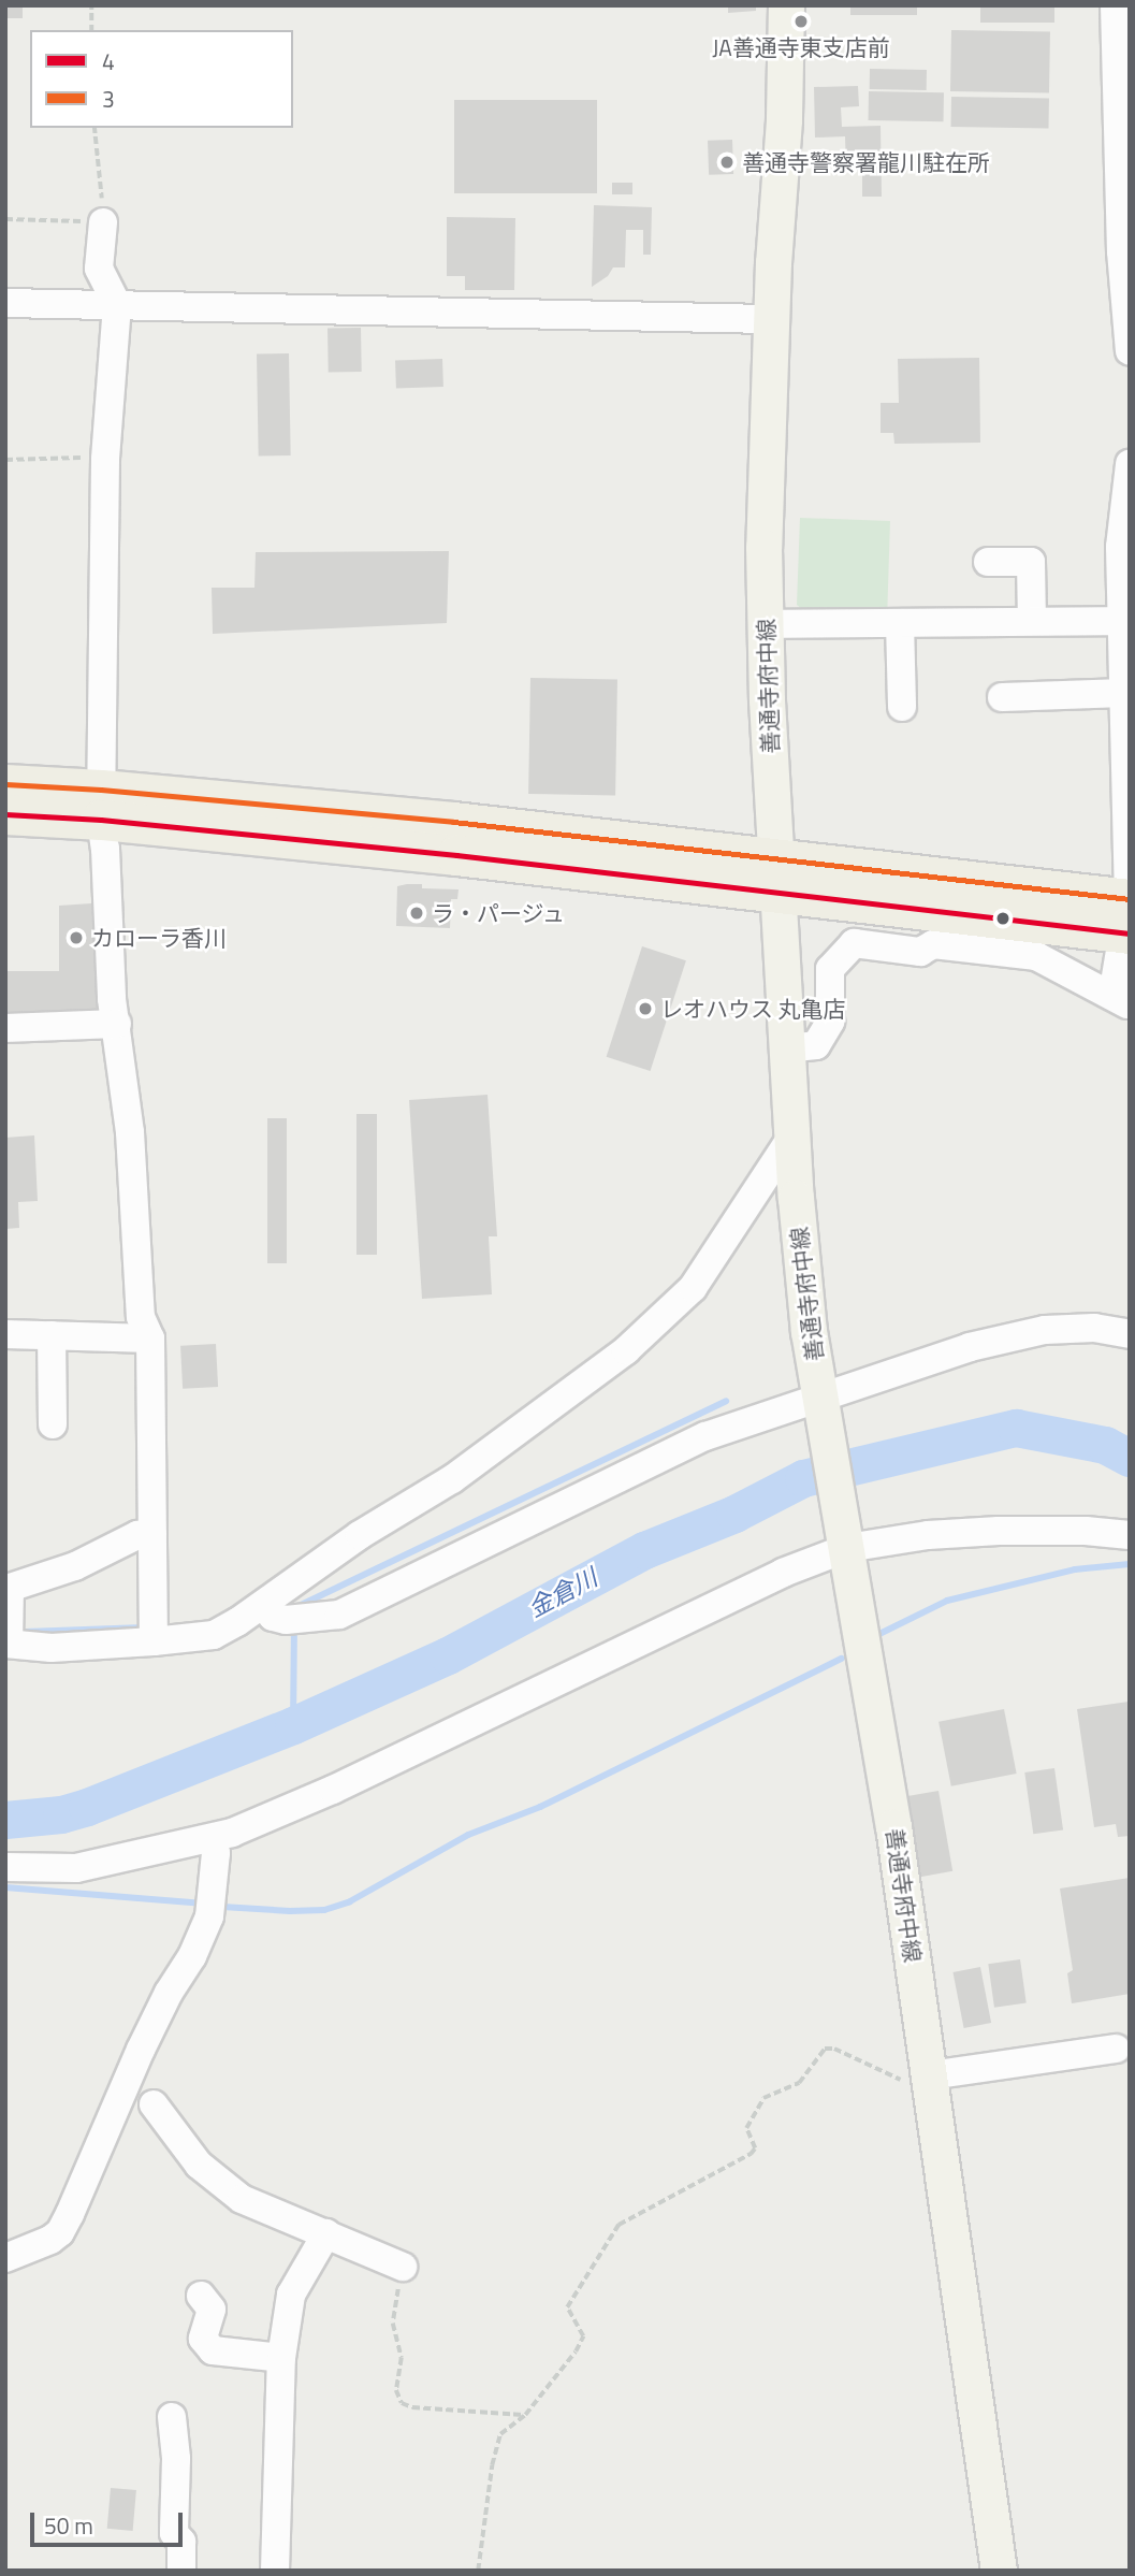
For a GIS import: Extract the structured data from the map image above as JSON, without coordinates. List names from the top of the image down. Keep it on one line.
{"streets":{"main road":["善通寺府中線"]},"water":["金倉川"],"places":["JA善通寺東支店前","善通寺警察署龍川駐在所","ラ・パージュ","カローラ香川","レオハウス 丸亀店"],"lines":["transit line 3","transit line 4"],"legend":["4","3"],"scale_bar":"50 m"}
